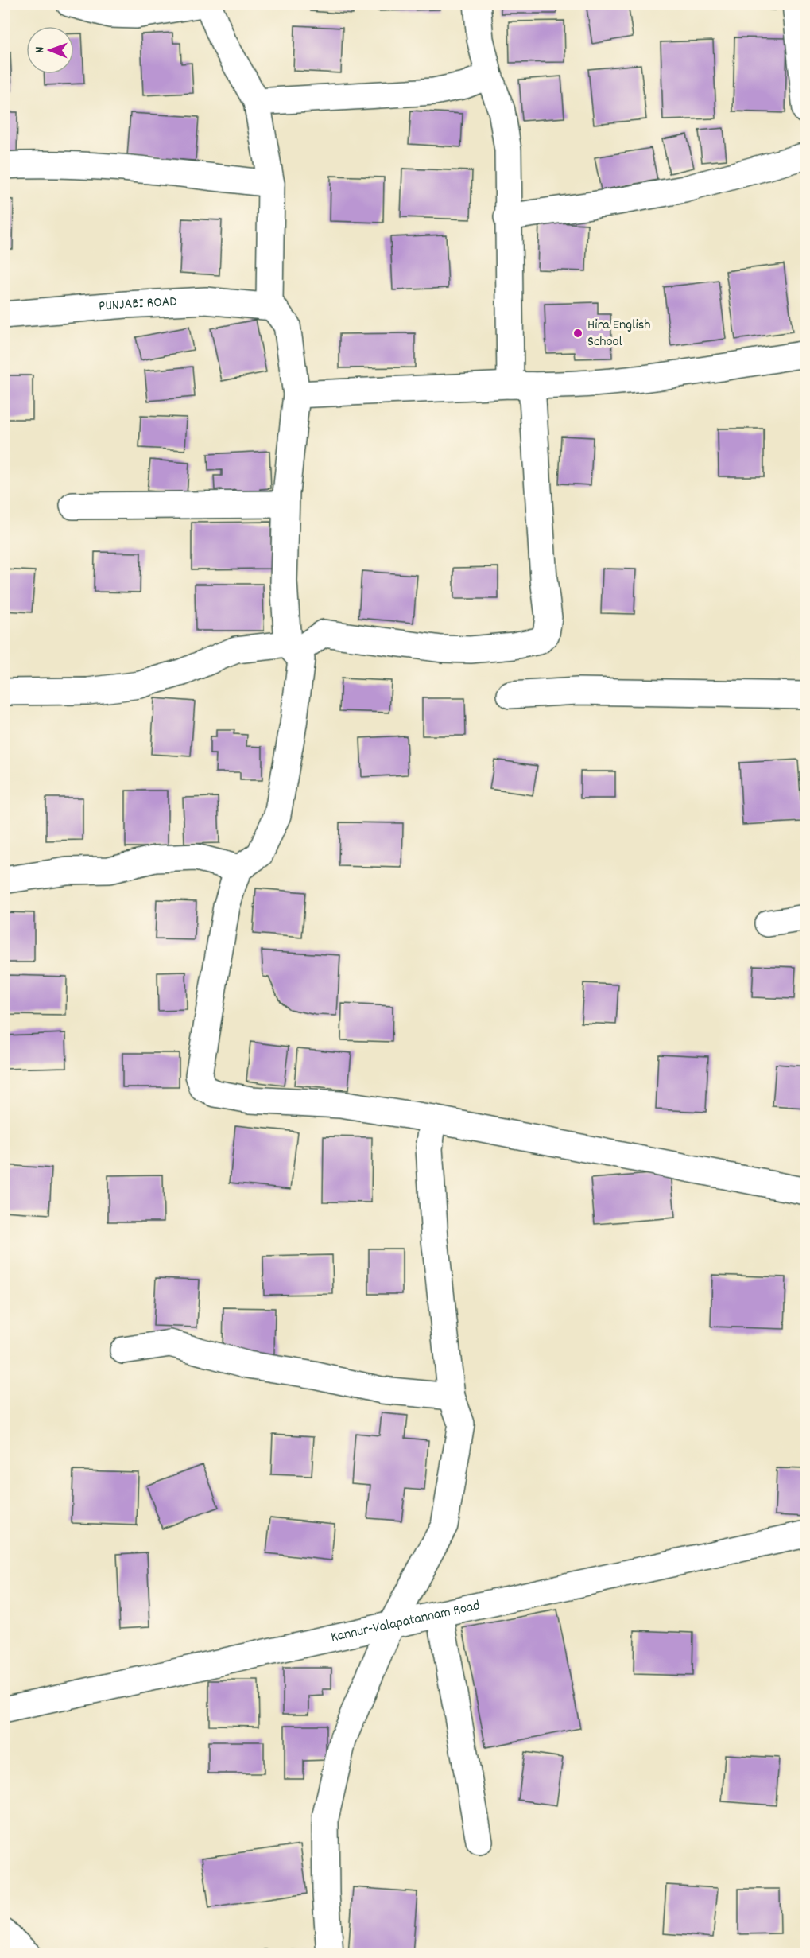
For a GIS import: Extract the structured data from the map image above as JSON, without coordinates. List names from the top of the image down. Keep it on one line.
{"streets":{"street":["PUNJABI ROAD","Kannur-Valapatannam Road"]},"places":["Hira English School"],"north":"left"}
